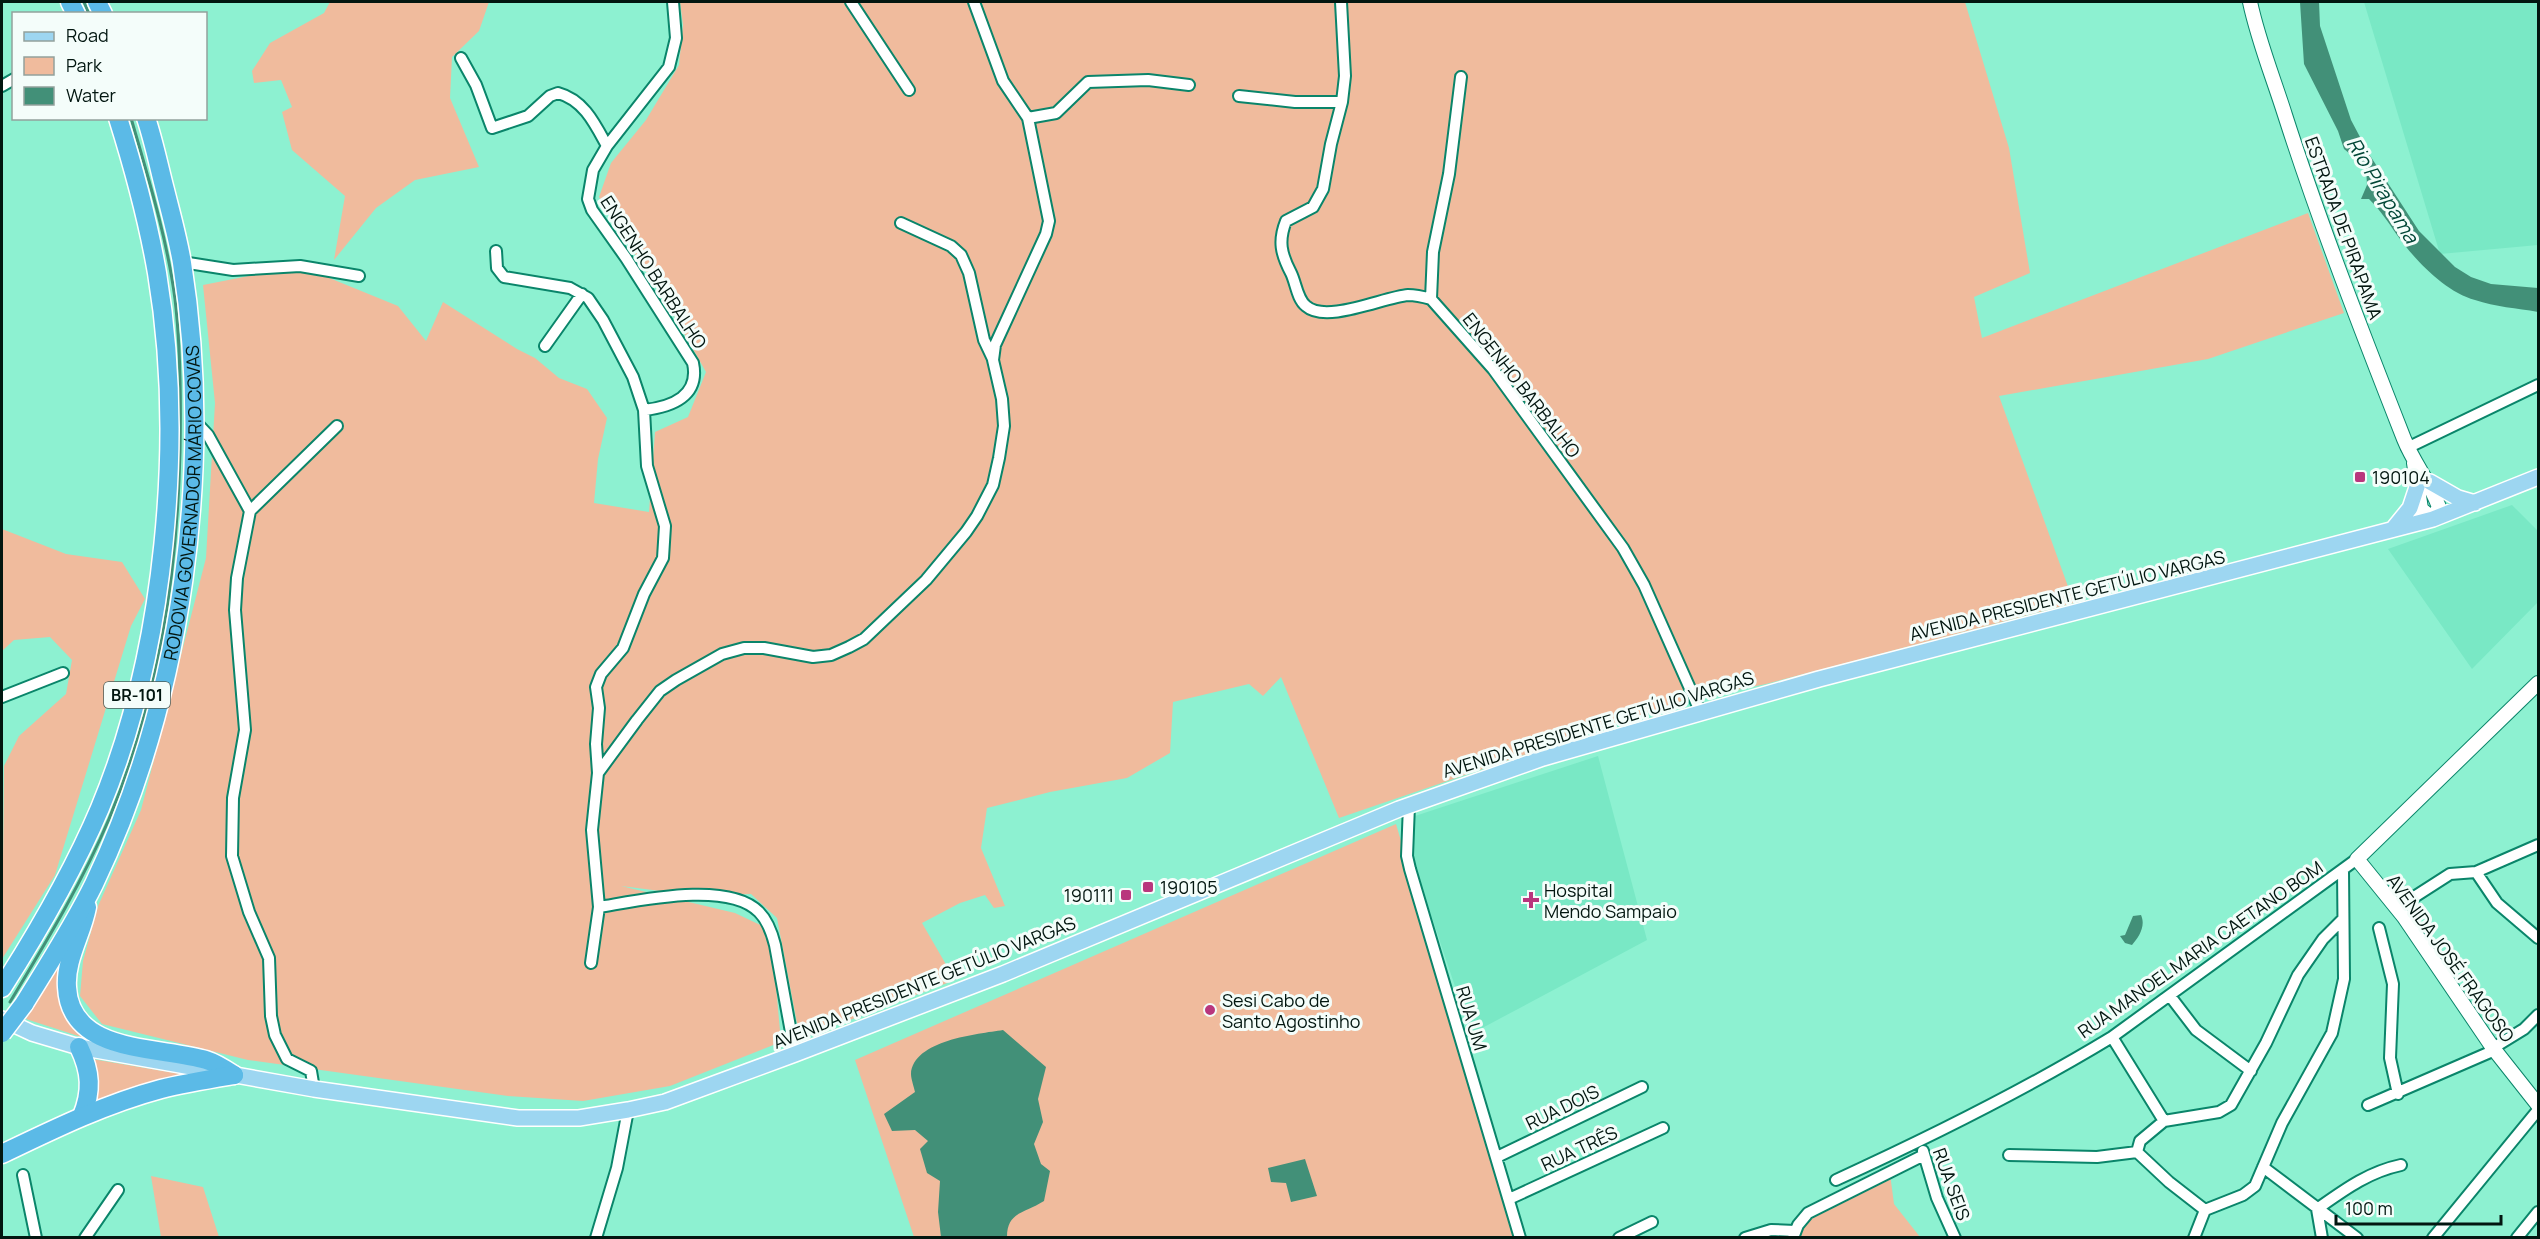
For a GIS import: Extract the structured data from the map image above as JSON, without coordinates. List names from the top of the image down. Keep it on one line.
{"streets":{"highway":["RODOVIA GOVERNADOR MÁRIO COVAS","BR-101"],"main road":["ESTRADA DE PIRAPAMA","AVENIDA PRESIDENTE GETÚLIO VARGAS","RUA MANOEL MARIA CAETANO BOM","AVENIDA JOSÉ FRAGOSO"],"street":["ENGENHO BARBALHO","RUA UM","RUA DOIS","RUA TRÊS","RUA SEIS"]},"crossings":[["ESTRADA DE PIRAPAMA","AVENIDA PRESIDENTE GETÚLIO VARGAS"],["ENGENHO BARBALHO","AVENIDA PRESIDENTE GETÚLIO VARGAS"],["AVENIDA PRESIDENTE GETÚLIO VARGAS","RUA UM"],["RUA MANOEL MARIA CAETANO BOM","AVENIDA JOSÉ FRAGOSO"],["RUA MANOEL MARIA CAETANO BOM","RUA SEIS"],["RUA UM","RUA DOIS"],["RUA UM","RUA TRÊS"]],"water":["Rio Pirapama"],"places":{"transit":["190104","190105","190111"],"health":["Hospital Mendo Sampaio"],"other":["Sesi Cabo de Santo Agostinho"]},"legend":["Road","Park","Water"],"scale_bar":"100 m"}
